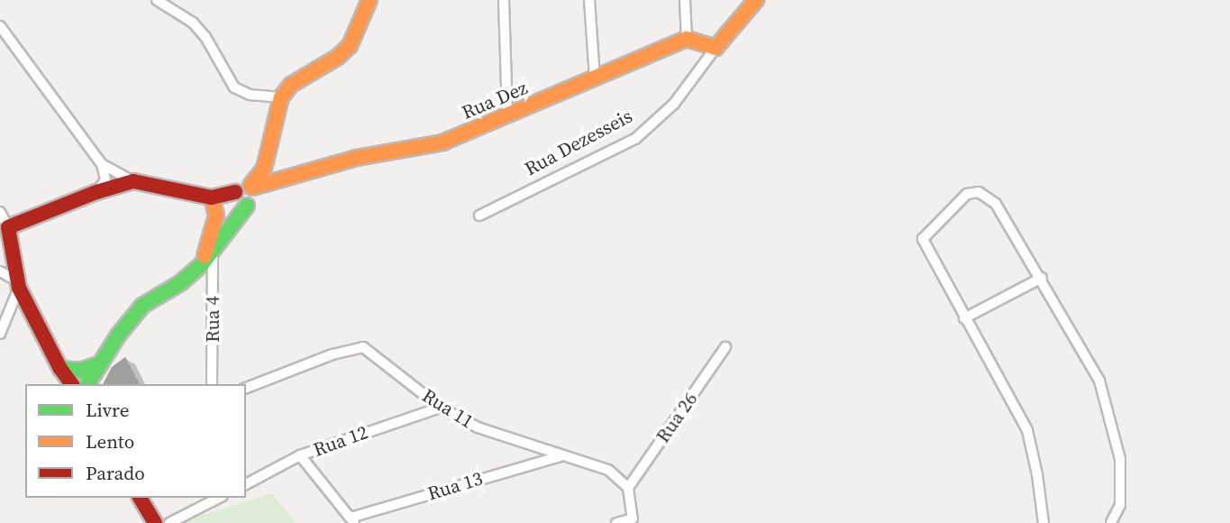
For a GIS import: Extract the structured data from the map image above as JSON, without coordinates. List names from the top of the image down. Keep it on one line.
{"streets":{"street":["Rua Dez","Rua Dezesseis","Rua 4","Rua 11","Rua 26","Rua 12","Rua 13"]},"crossings":[["Rua 11","Rua 26"],["Rua 11","Rua 12"],["Rua 11","Rua 13"]],"legend":["Livre","Lento","Parado"]}
